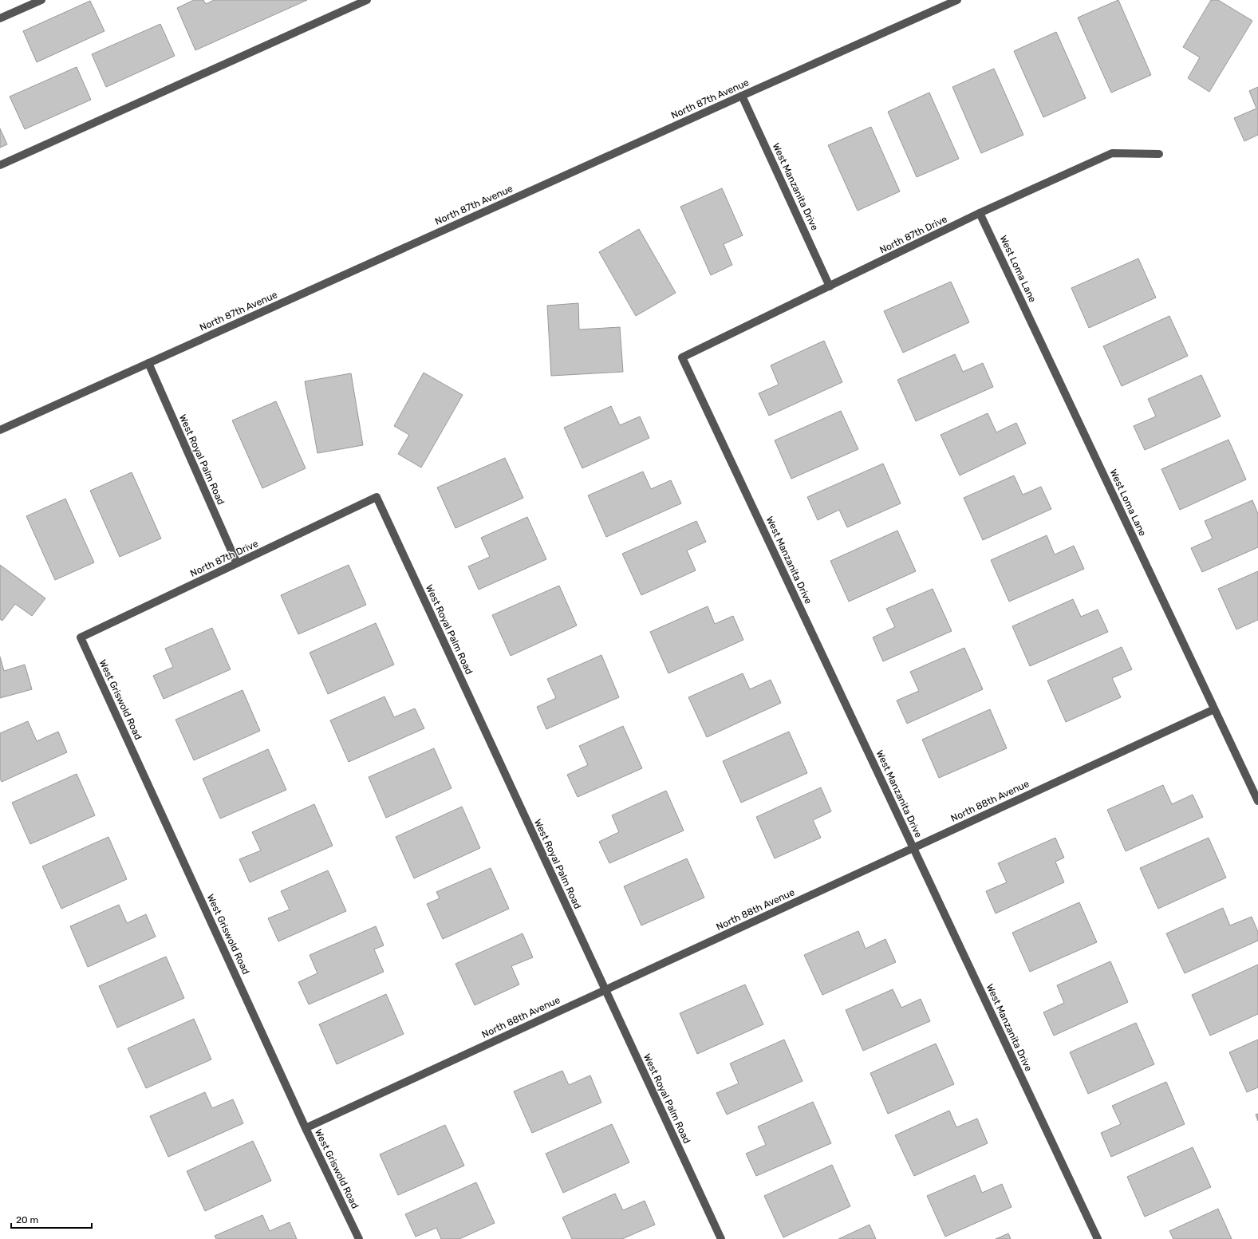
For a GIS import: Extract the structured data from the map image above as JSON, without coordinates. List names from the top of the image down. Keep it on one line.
{"streets":{"street":["North 87th Avenue","West Manzanita Drive","North 87th Drive","West Loma Lane","West Royal Palm Road","West Griswold Road","North 88th Avenue"]},"crossings":[["North 87th Avenue","West Manzanita Drive"],["North 87th Avenue","West Royal Palm Road"],["West Manzanita Drive","North 87th Drive"],["West Manzanita Drive","North 88th Avenue"],["North 87th Drive","West Loma Lane"],["North 87th Drive","West Royal Palm Road"],["North 87th Drive","West Griswold Road"],["West Loma Lane","North 88th Avenue"],["West Royal Palm Road","North 88th Avenue"],["West Griswold Road","North 88th Avenue"]],"scale_bar":"20 m"}
